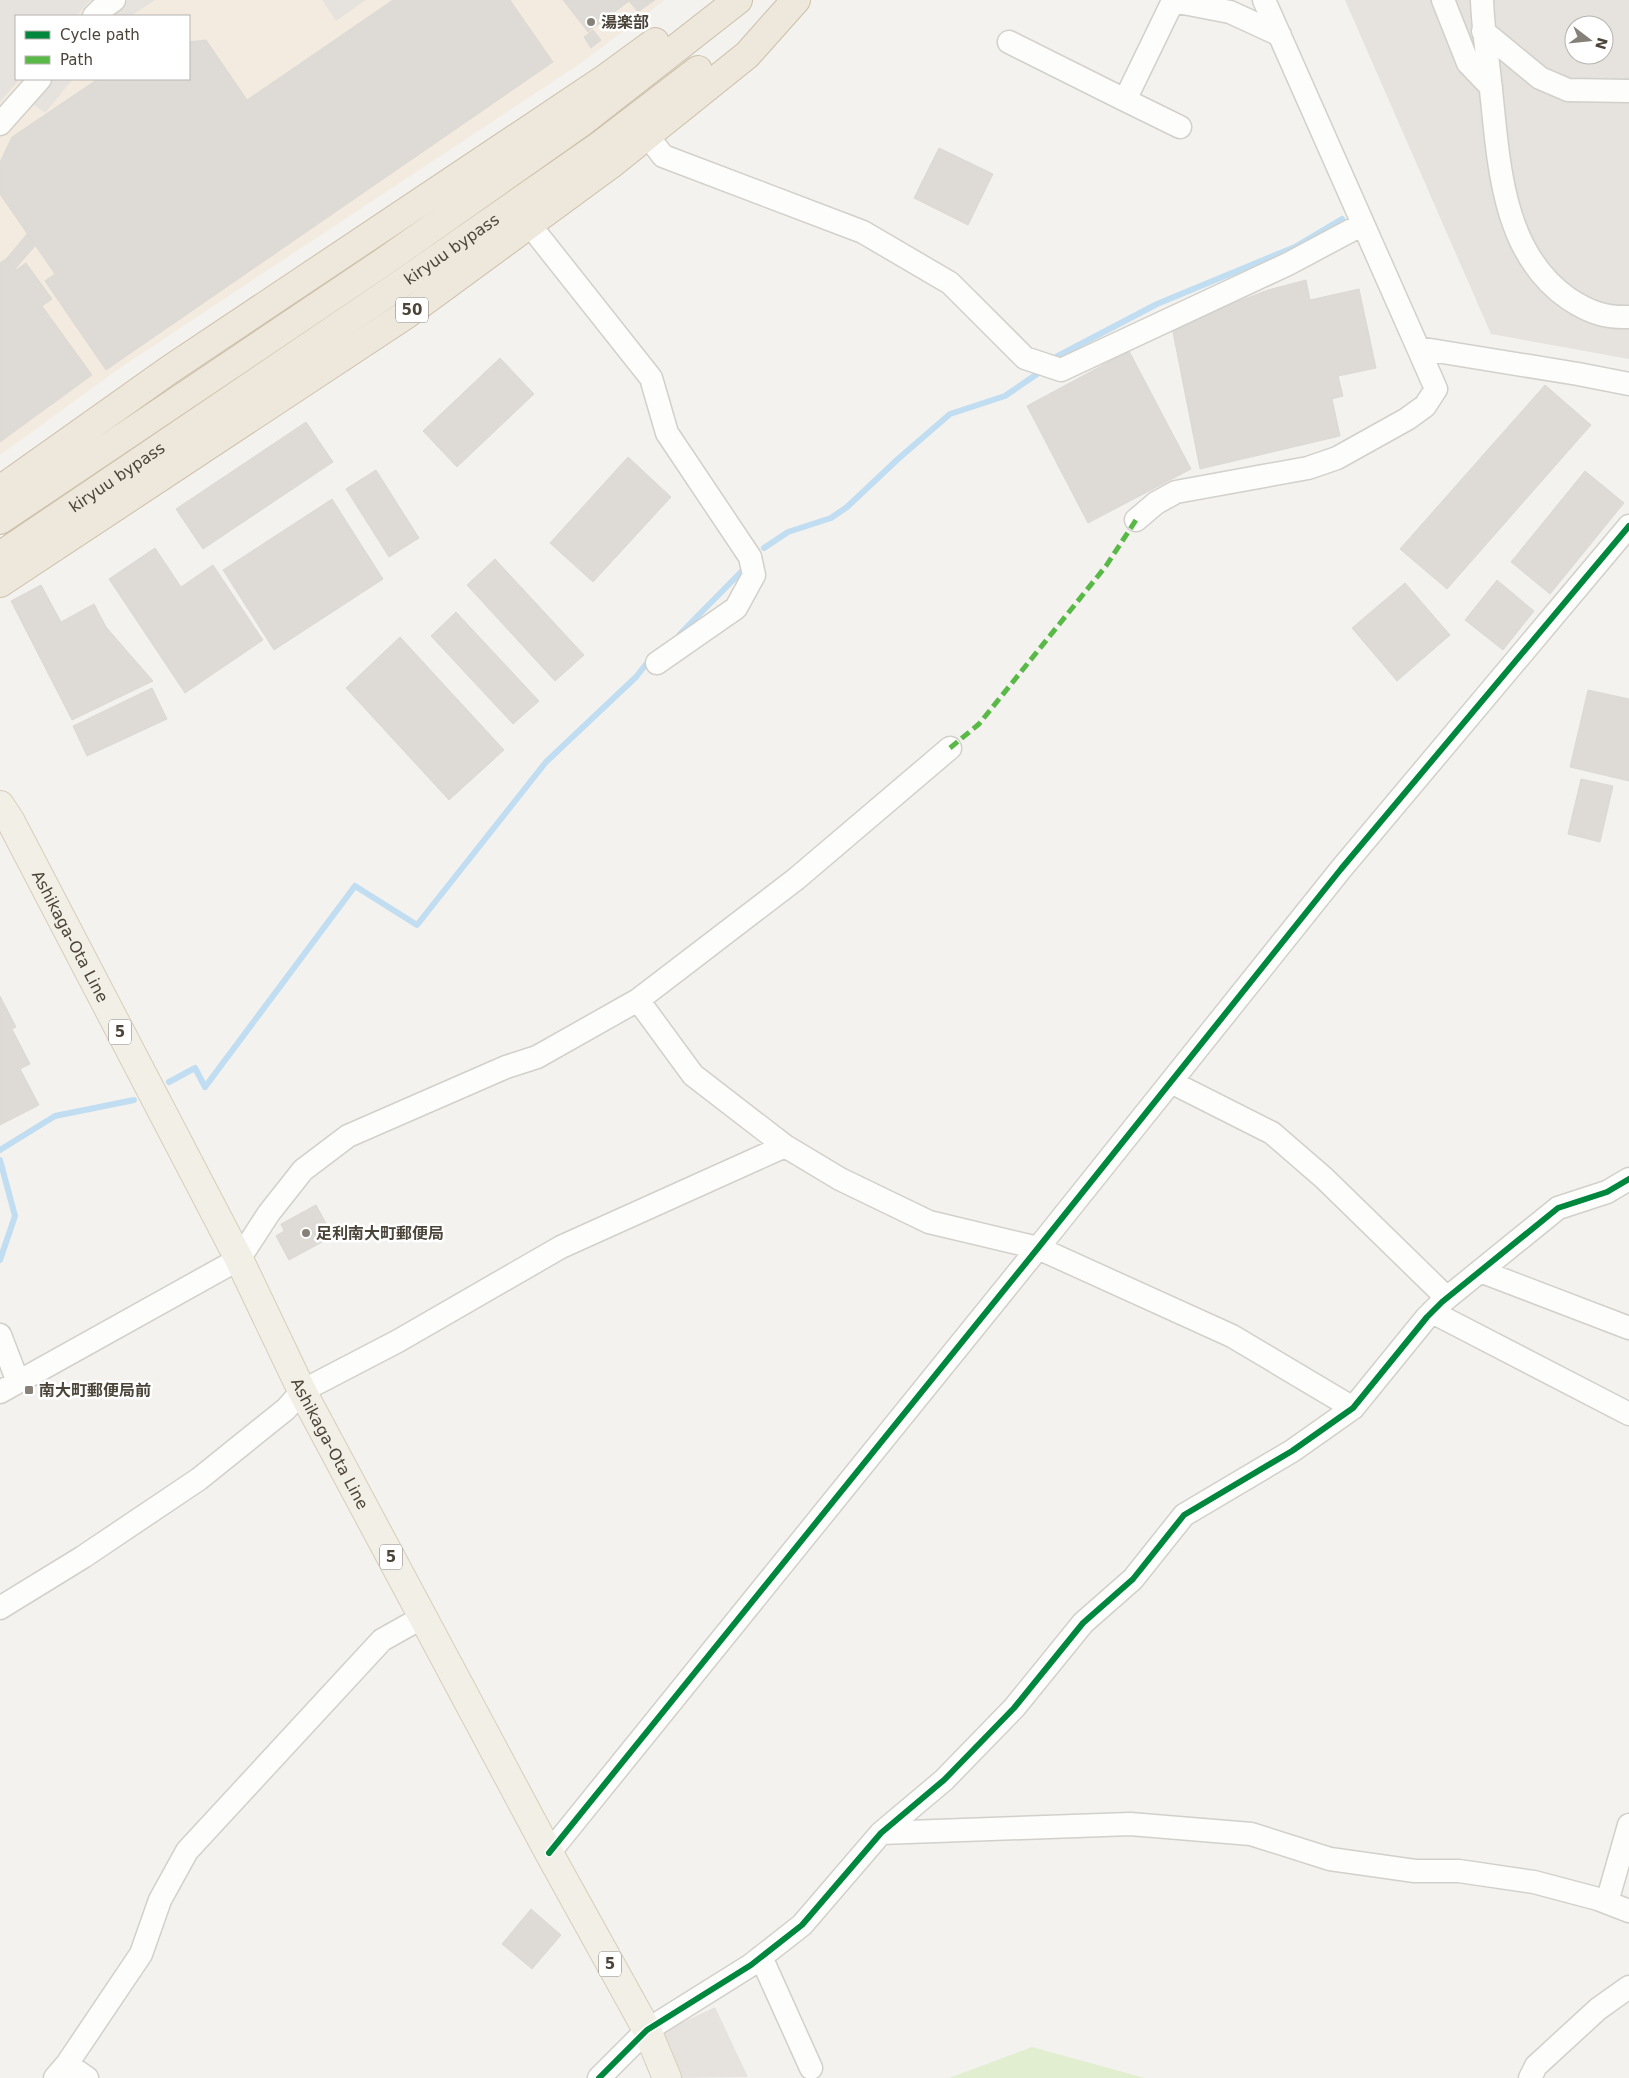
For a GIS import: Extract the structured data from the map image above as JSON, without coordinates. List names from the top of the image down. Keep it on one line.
{"streets":{"highway":["kiryuu bypass","50"],"main road":["Ashikaga-Ota Line","5"]},"places":{"other":["湯楽部","足利南大町郵便局"],"transit":["南大町郵便局前"]},"legend":["Cycle path","Path"],"north":"right"}
